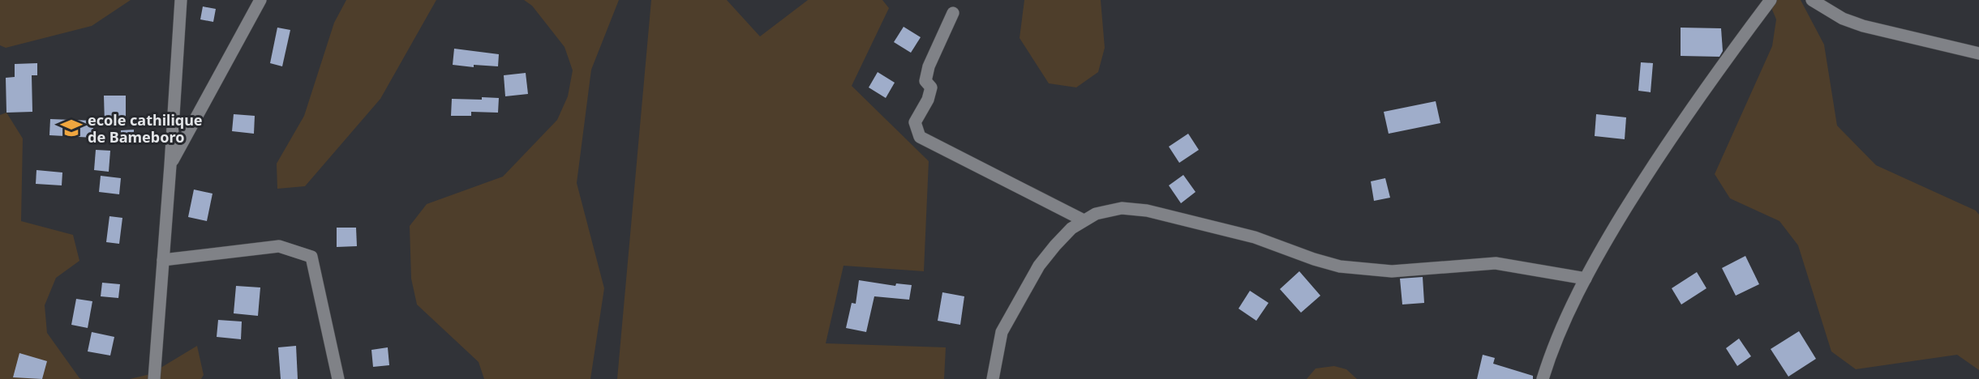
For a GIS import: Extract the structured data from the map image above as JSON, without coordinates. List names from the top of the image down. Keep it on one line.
{"places":{"school or university":["ecole cathilique de Bameboro"]}}
